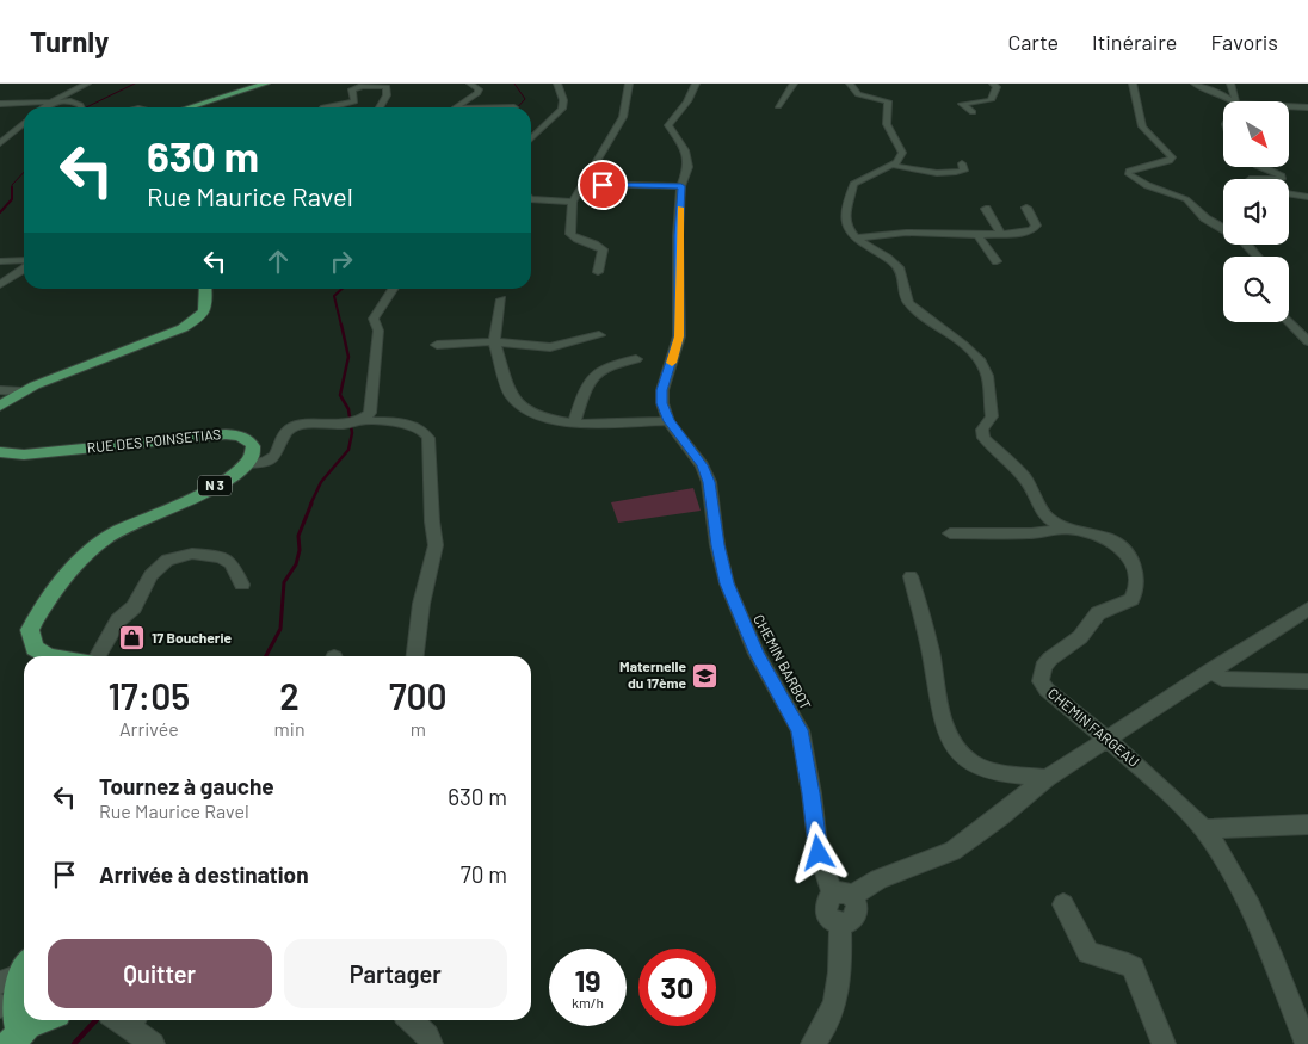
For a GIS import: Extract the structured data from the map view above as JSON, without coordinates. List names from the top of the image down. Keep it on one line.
{"streets":{"main road":["RUE DES POINSETIAS","N 3"],"street":["CHEMIN BARBOT","CHEMIN FARGEAU"]},"crossings":[["RUE DES POINSETIAS","N 3"]],"places":{"shop":["17 Boucherie"],"school or university":["Maternelle du 17ème"]},"north":"bottom right","page":{"header":"Turnly","nav":["Carte","Itinéraire","Favoris"],"turn":["630 m","Rue Maurice Ravel"],"eta":["17:05","Arrivée","2","min","700","m"],"list":[{"name":"Tournez à gauche","note":"Rue Maurice Ravel","value":"630 m"},{"name":"Arrivée à destination","value":"70 m"}],"buttons":["Quitter","Partager"],"speed":"19 km/h","limit":"30"}}
